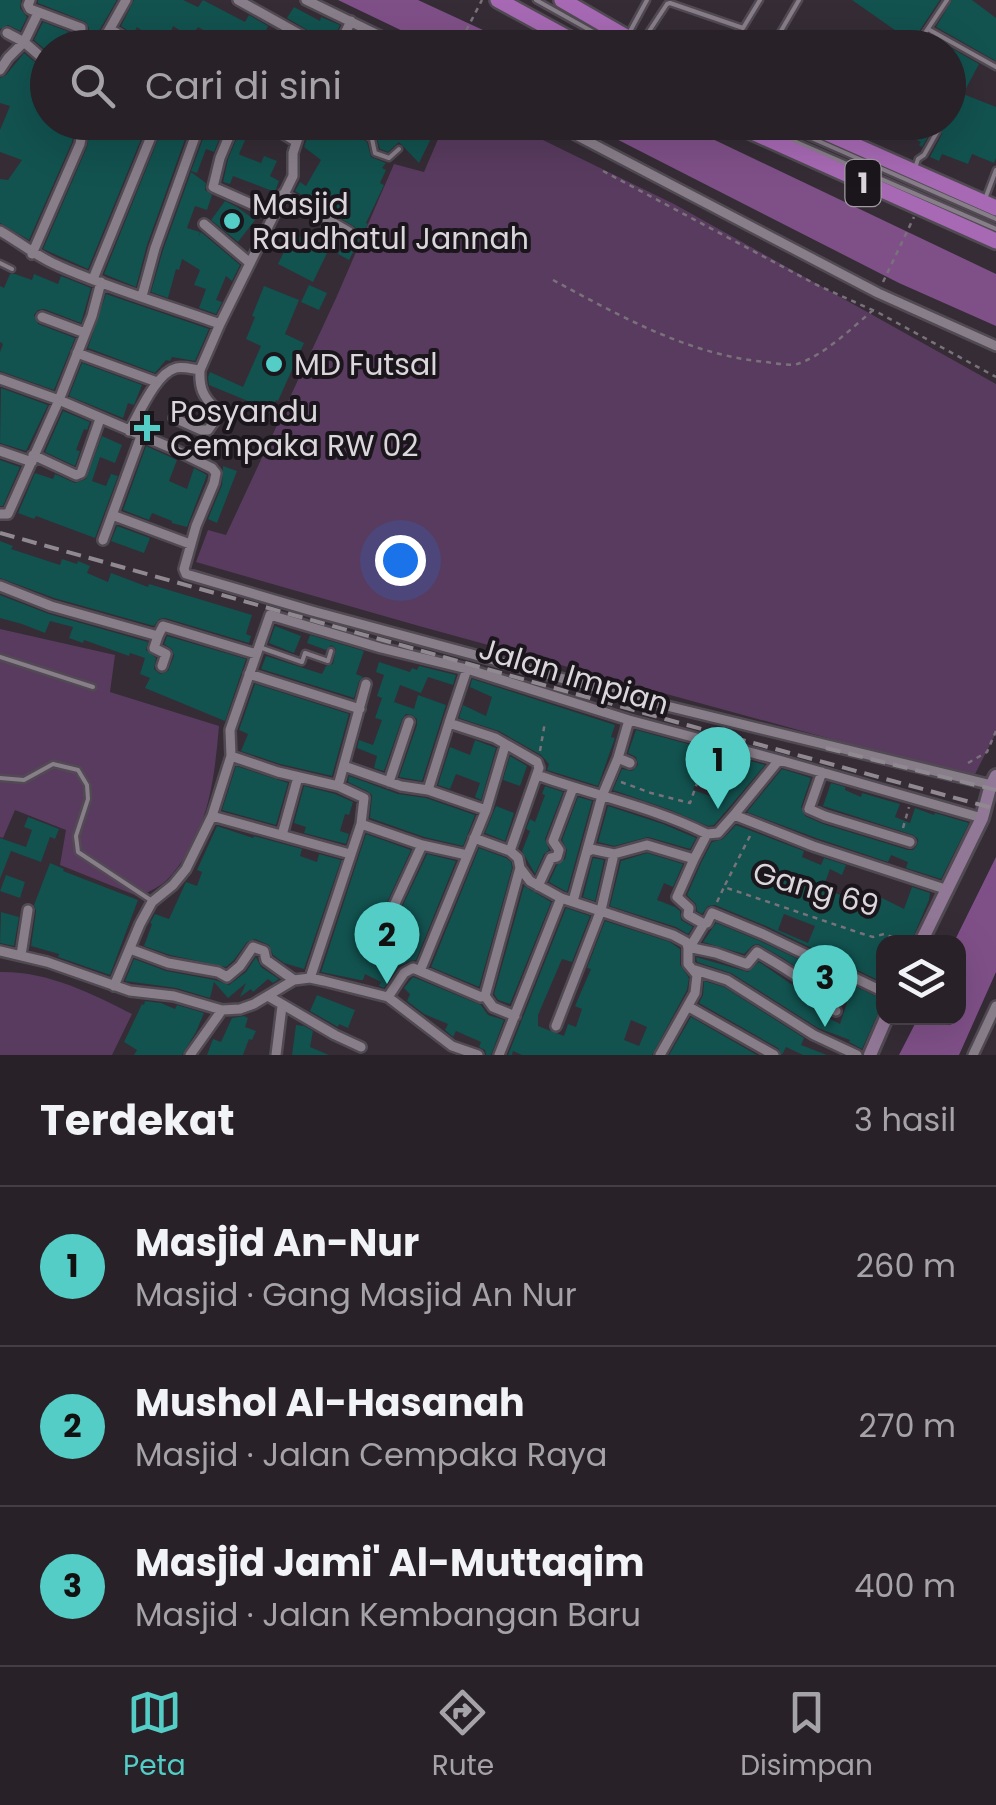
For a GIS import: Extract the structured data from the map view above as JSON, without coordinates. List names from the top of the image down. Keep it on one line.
{"streets":{"highway":["1"],"street":["Jalan Impian","Gang 69"]},"places":{"other":["Masjid Raudhatul Jannah","MD Futsal"],"health":["Posyandu Cempaka RW 02"]},"page":{"search":"Cari di sini","pins":["1","2","3"],"heading":["Terdekat","3 hasil"],"list":[{"mark":"1","name":"Masjid An-Nur","note":"Masjid · Gang Masjid An Nur","value":"260 m"},{"mark":"2","name":"Mushol Al-Hasanah","note":"Masjid · Jalan Cempaka Raya","value":"270 m"},{"mark":"3","name":"Masjid Jami' Al-Muttaqim","note":"Masjid · Jalan Kembangan Baru","value":"400 m"}],"nav":["Peta","Rute","Disimpan"]}}
